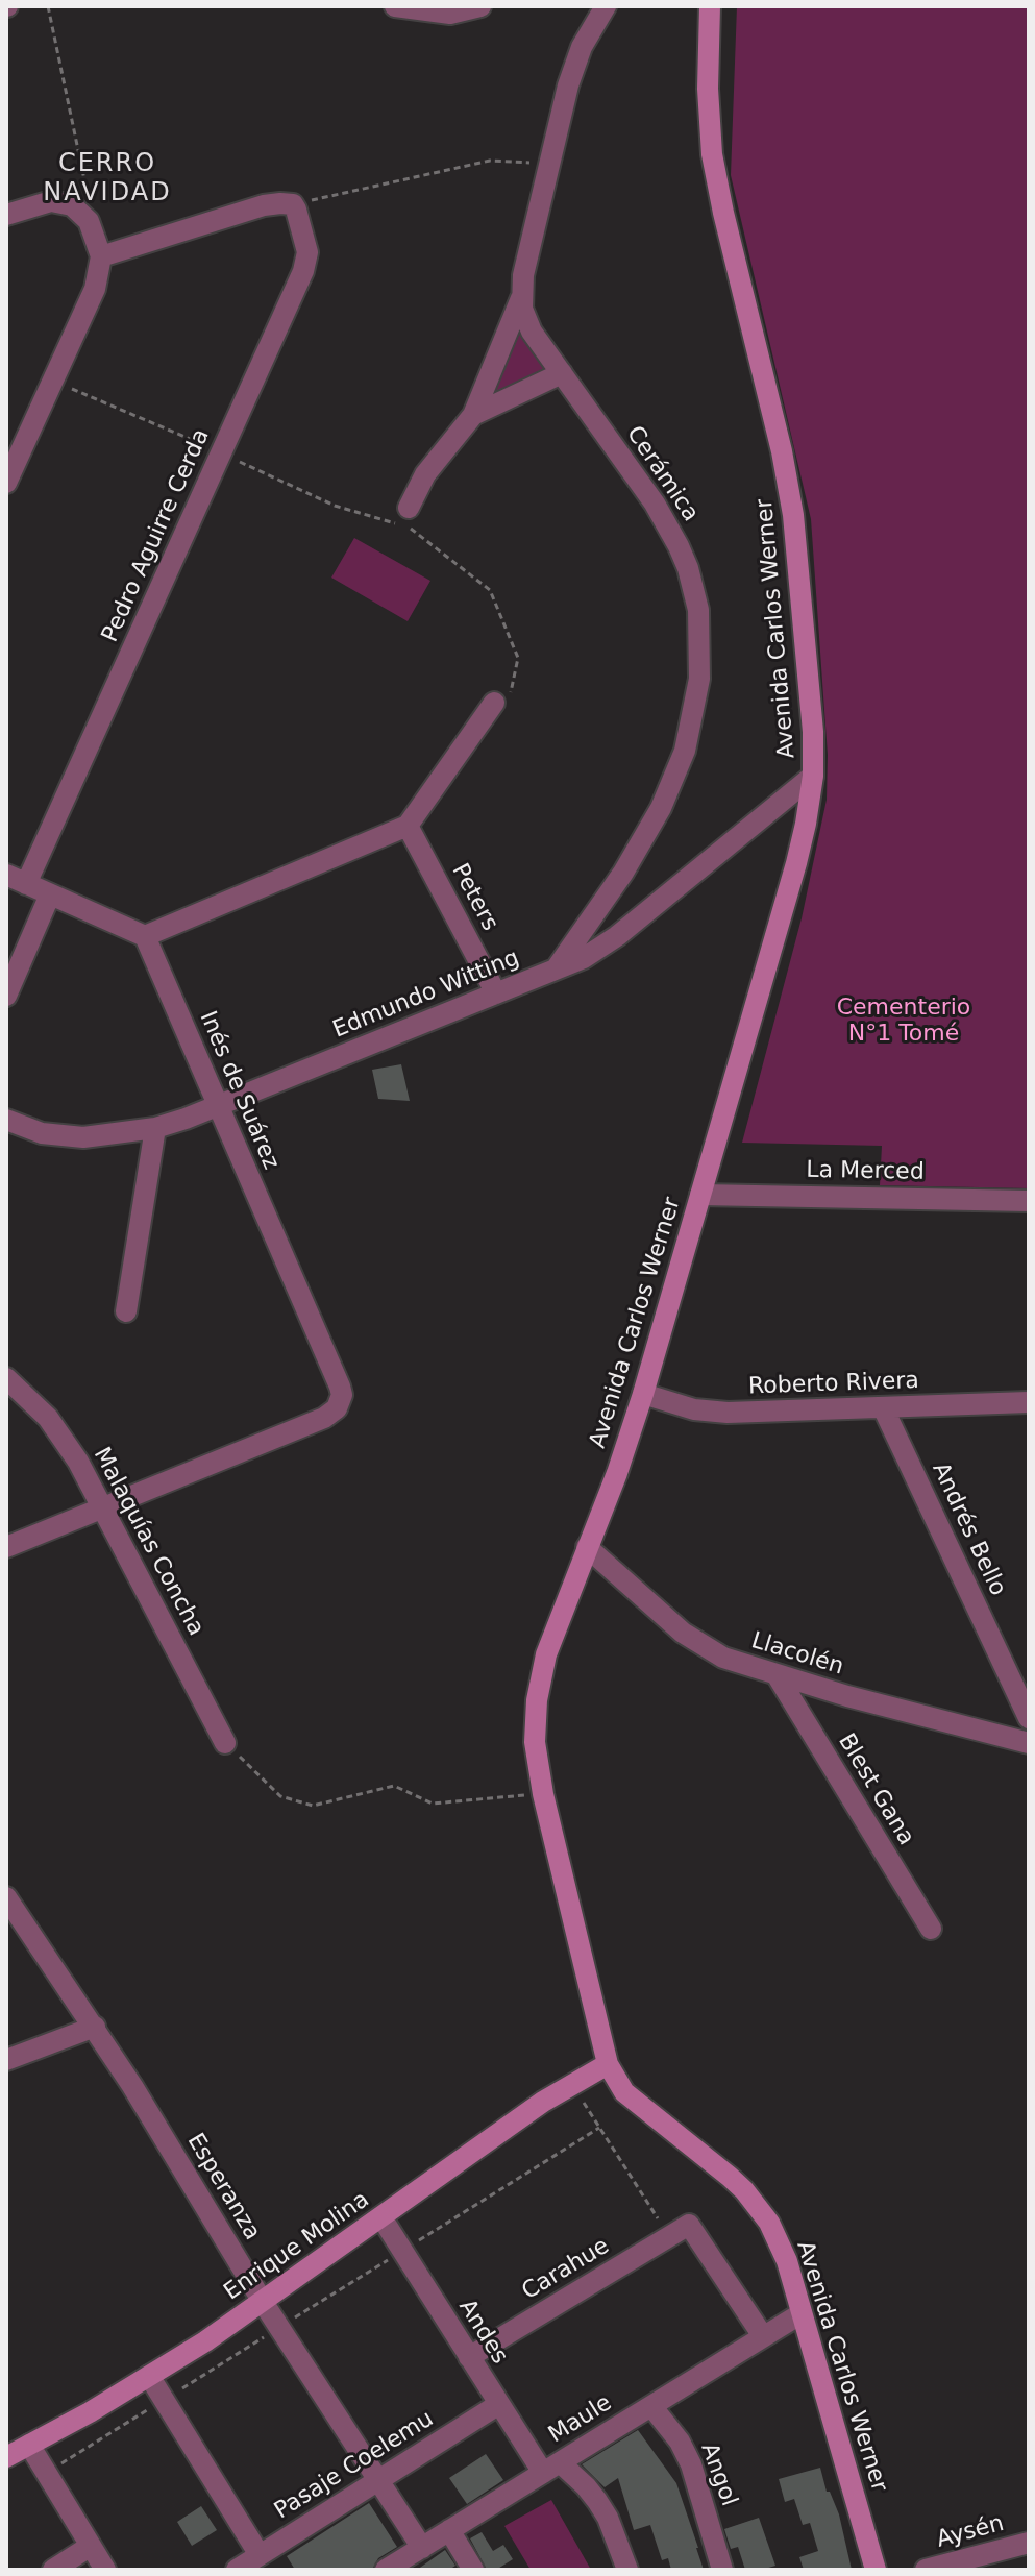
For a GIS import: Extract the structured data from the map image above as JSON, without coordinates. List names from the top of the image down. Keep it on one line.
{"streets":{"main road":["Avenida Carlos Werner","Enrique Molina"],"street":["Cerámica","Pedro Aguirre Cerda","Peters","Edmundo Witting","Inés de Suárez","La Merced","Roberto Rivera","Andrés Bello","Malaquías Concha","Llacolén","Blest Gana","Esperanza","Carahue","Andes","Maule","Pasaje Coelemu","Angol","Aysén"]},"crossings":[["Cerámica","Edmundo Witting"],["Avenida Carlos Werner","Edmundo Witting"],["Avenida Carlos Werner","La Merced"],["Avenida Carlos Werner","Roberto Rivera"],["Avenida Carlos Werner","Llacolén"],["Avenida Carlos Werner","Enrique Molina"],["Avenida Carlos Werner","Maule"],["Peters","Edmundo Witting"],["Edmundo Witting","Inés de Suárez"],["Inés de Suárez","Malaquías Concha"],["Roberto Rivera","Andrés Bello"],["Llacolén","Blest Gana"],["Esperanza","Enrique Molina"],["Esperanza","Maule"],["Esperanza","Pasaje Coelemu"],["Enrique Molina","Andes"],["Carahue","Andes"],["Carahue","Maule"],["Andes","Maule"],["Andes","Pasaje Coelemu"],["Maule","Angol"]],"districts":["CERRO NAVIDAD"],"parks":["Cementerio N°1 Tomé"]}
